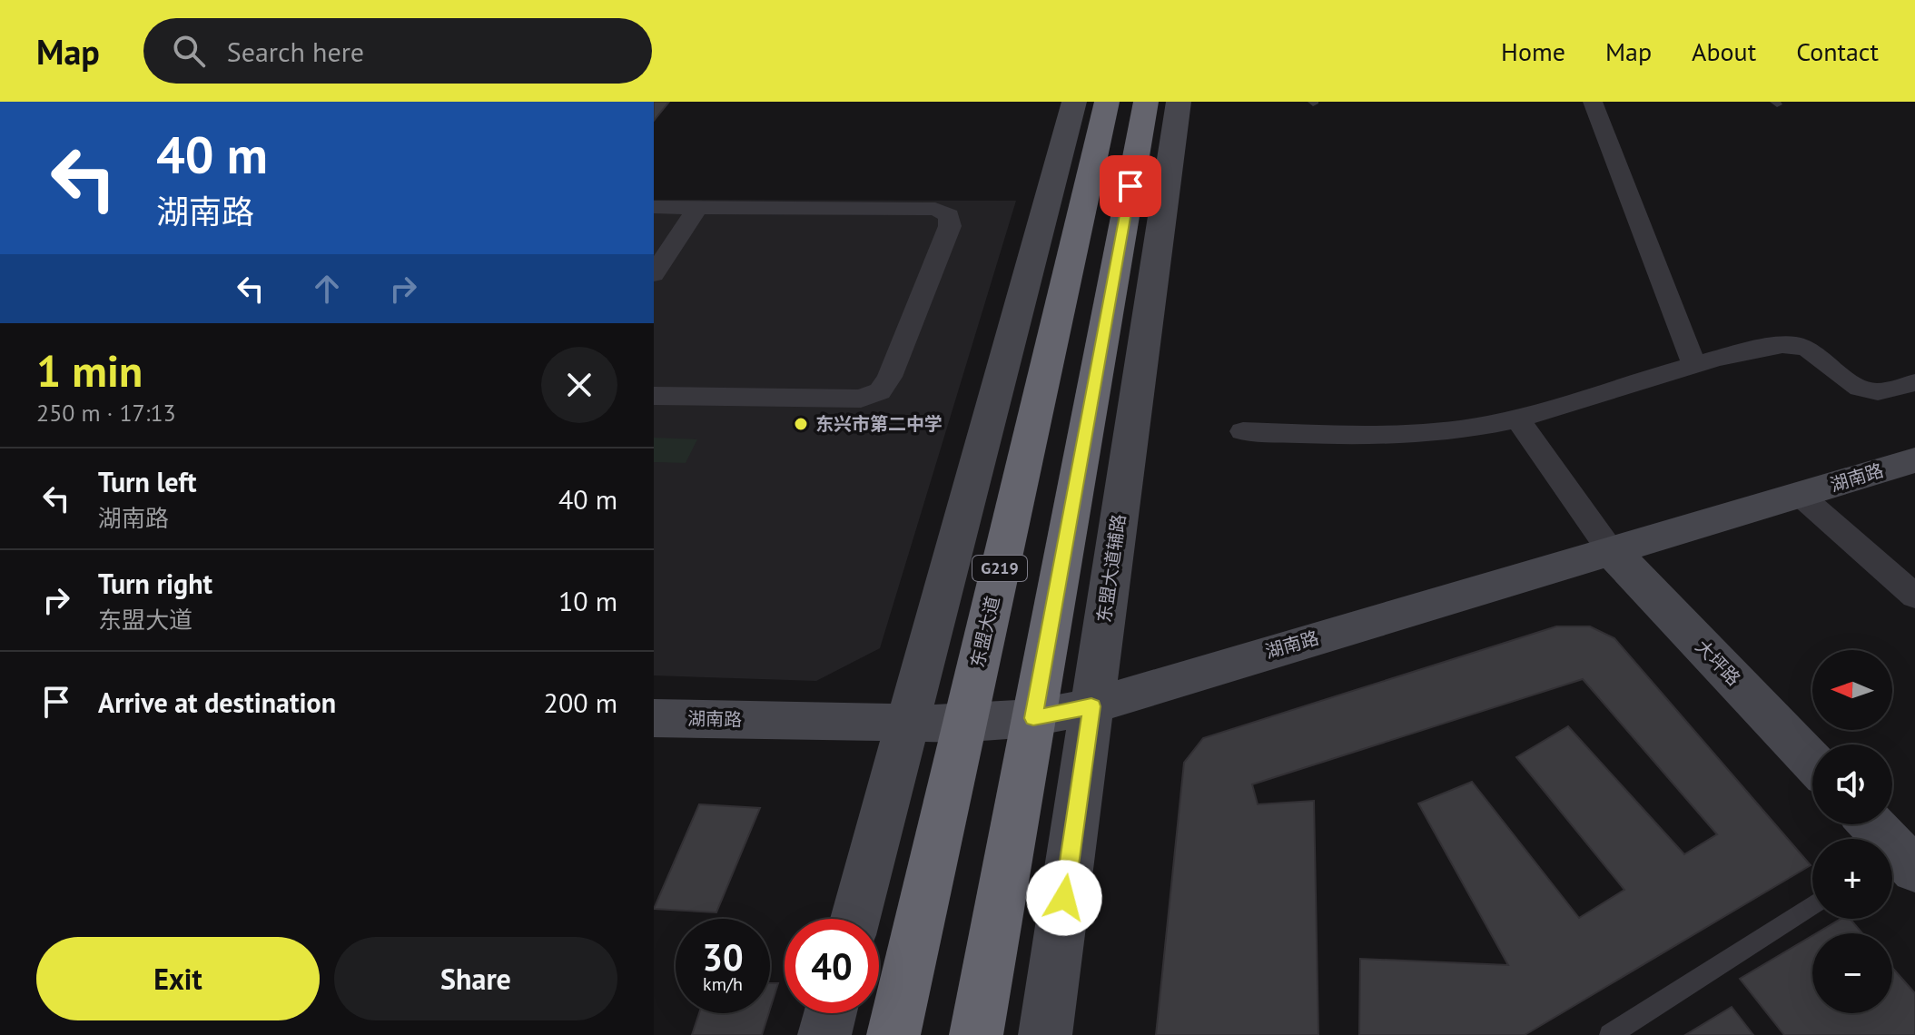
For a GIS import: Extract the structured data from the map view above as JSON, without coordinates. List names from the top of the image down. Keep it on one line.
{"streets":{"highway":["G219","东盟大道"],"street":["湖南路","东盟大道辅路","大坪路"]},"crossings":[["湖南路","东盟大道辅路"],["湖南路","东盟大道"],["湖南路","大坪路"]],"places":["东兴市第二中学"],"north":"left","page":{"header":"Map","search":"Search here","nav":["Home","Map","About","Contact"],"turn":["40 m","湖南路"],"heading":["1 min","250 m · 17:13"],"list":[{"name":"Turn left","note":"湖南路","value":"40 m"},{"name":"Turn right","note":"东盟大道","value":"10 m"},{"name":"Arrive at destination","value":"200 m"}],"map_buttons":["+","−"],"speed":"30 km/h","limit":"40","buttons":["Exit","Share"]}}
